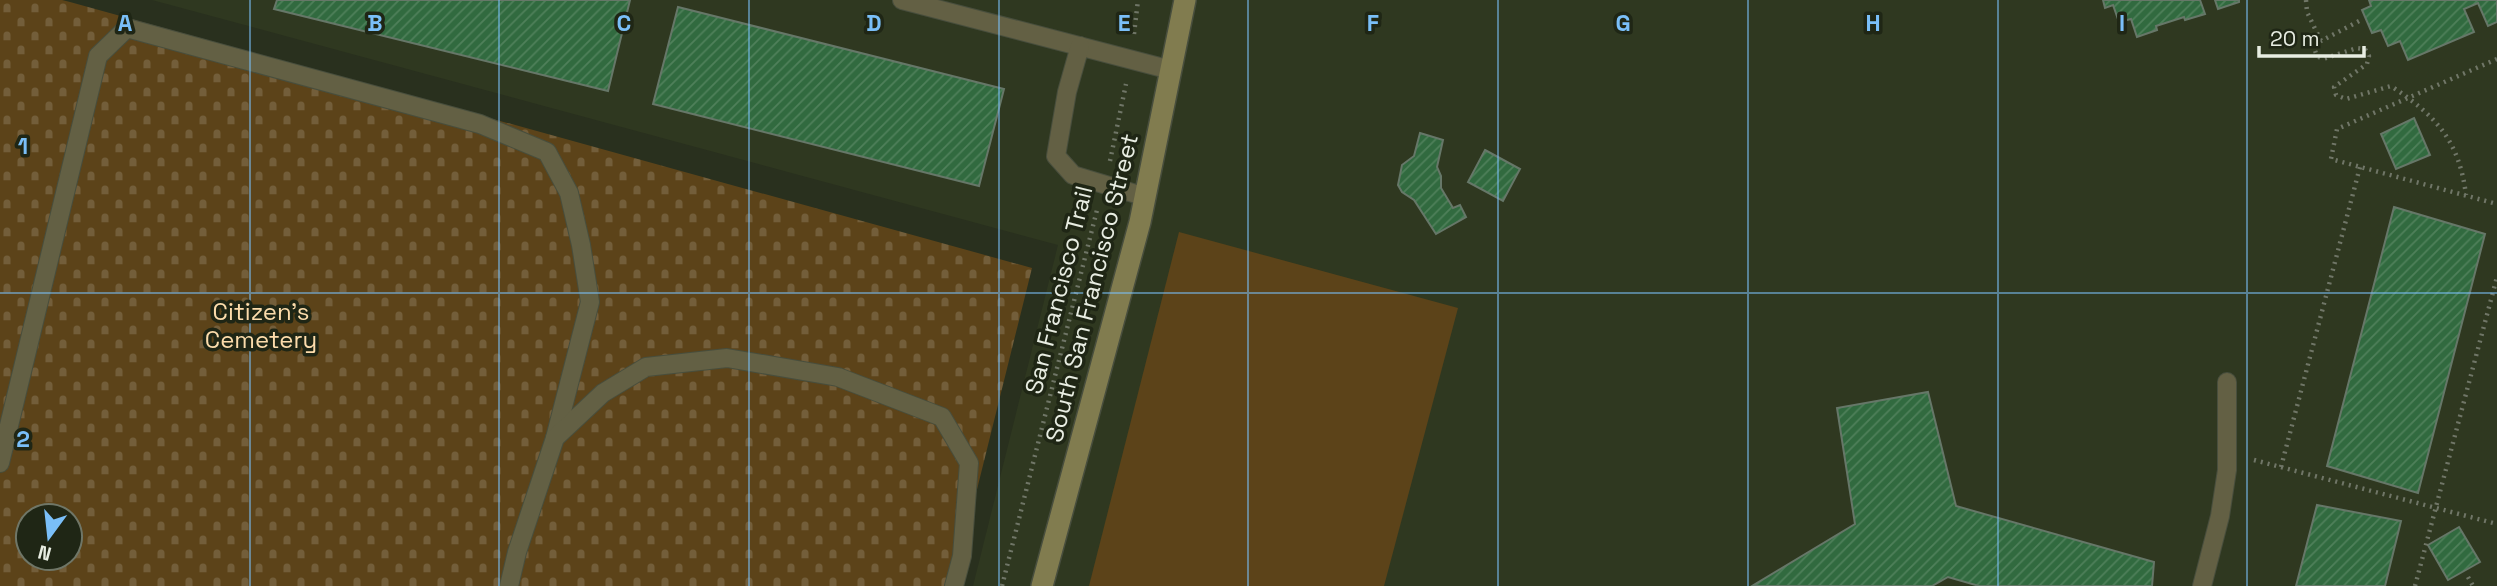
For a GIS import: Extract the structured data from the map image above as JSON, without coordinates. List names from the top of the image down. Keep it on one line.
{"streets":{"street":["South San Francisco Street"],"path":["San Francisco Trail"]},"parks":["Citizen's Cemetery"],"scale_bar":"20 m","north":"bottom","grid":{"columns":["A","B","C","D","E","F","G","H","I"],"rows":["1","2"]}}
